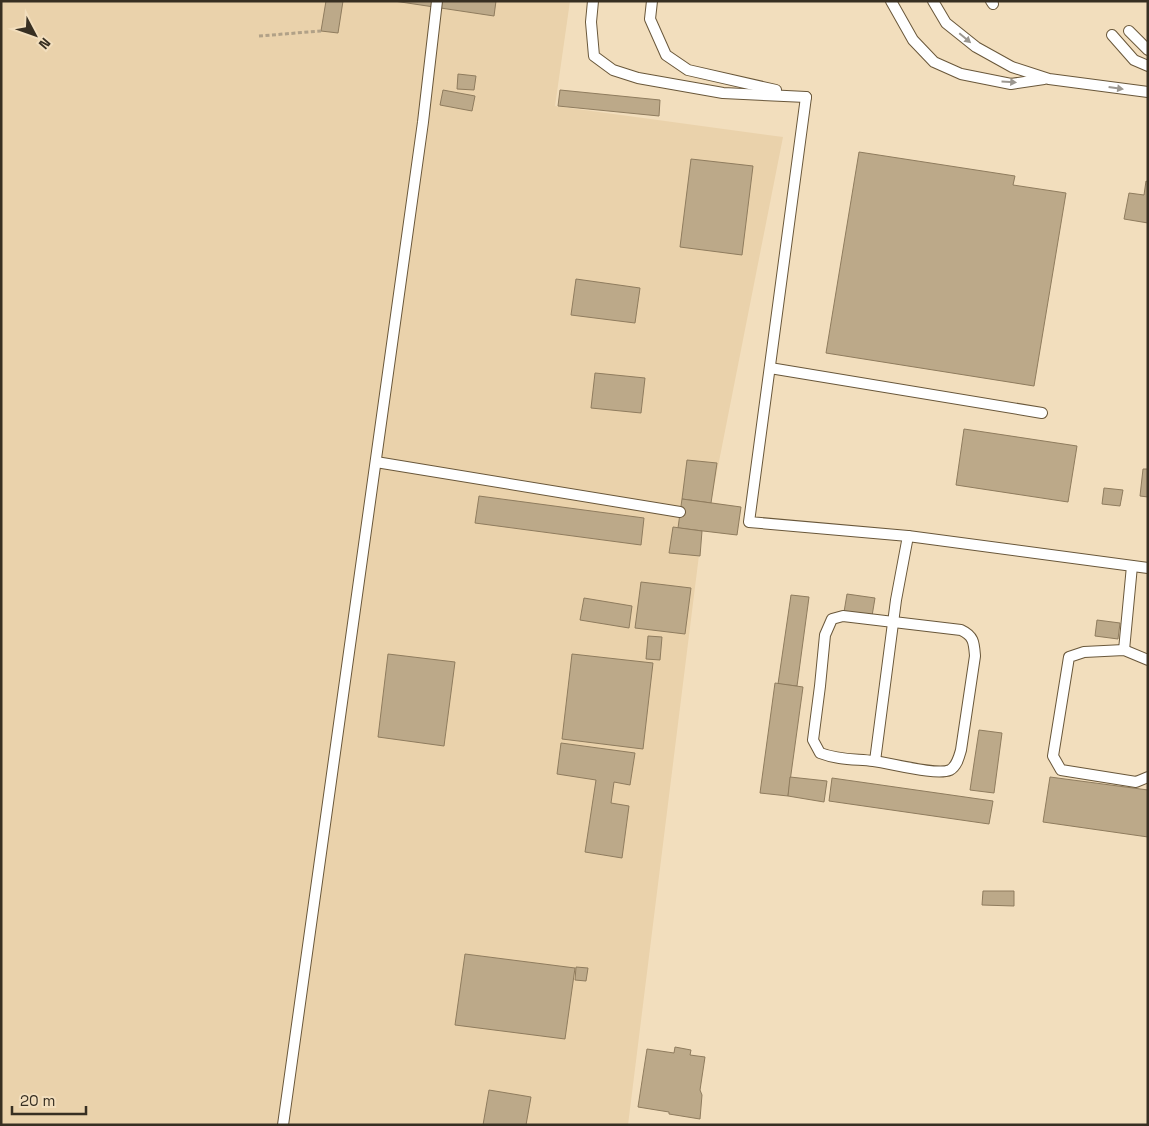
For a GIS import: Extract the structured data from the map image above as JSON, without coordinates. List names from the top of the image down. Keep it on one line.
{"scale_bar":"20 m","north":"bottom right"}
